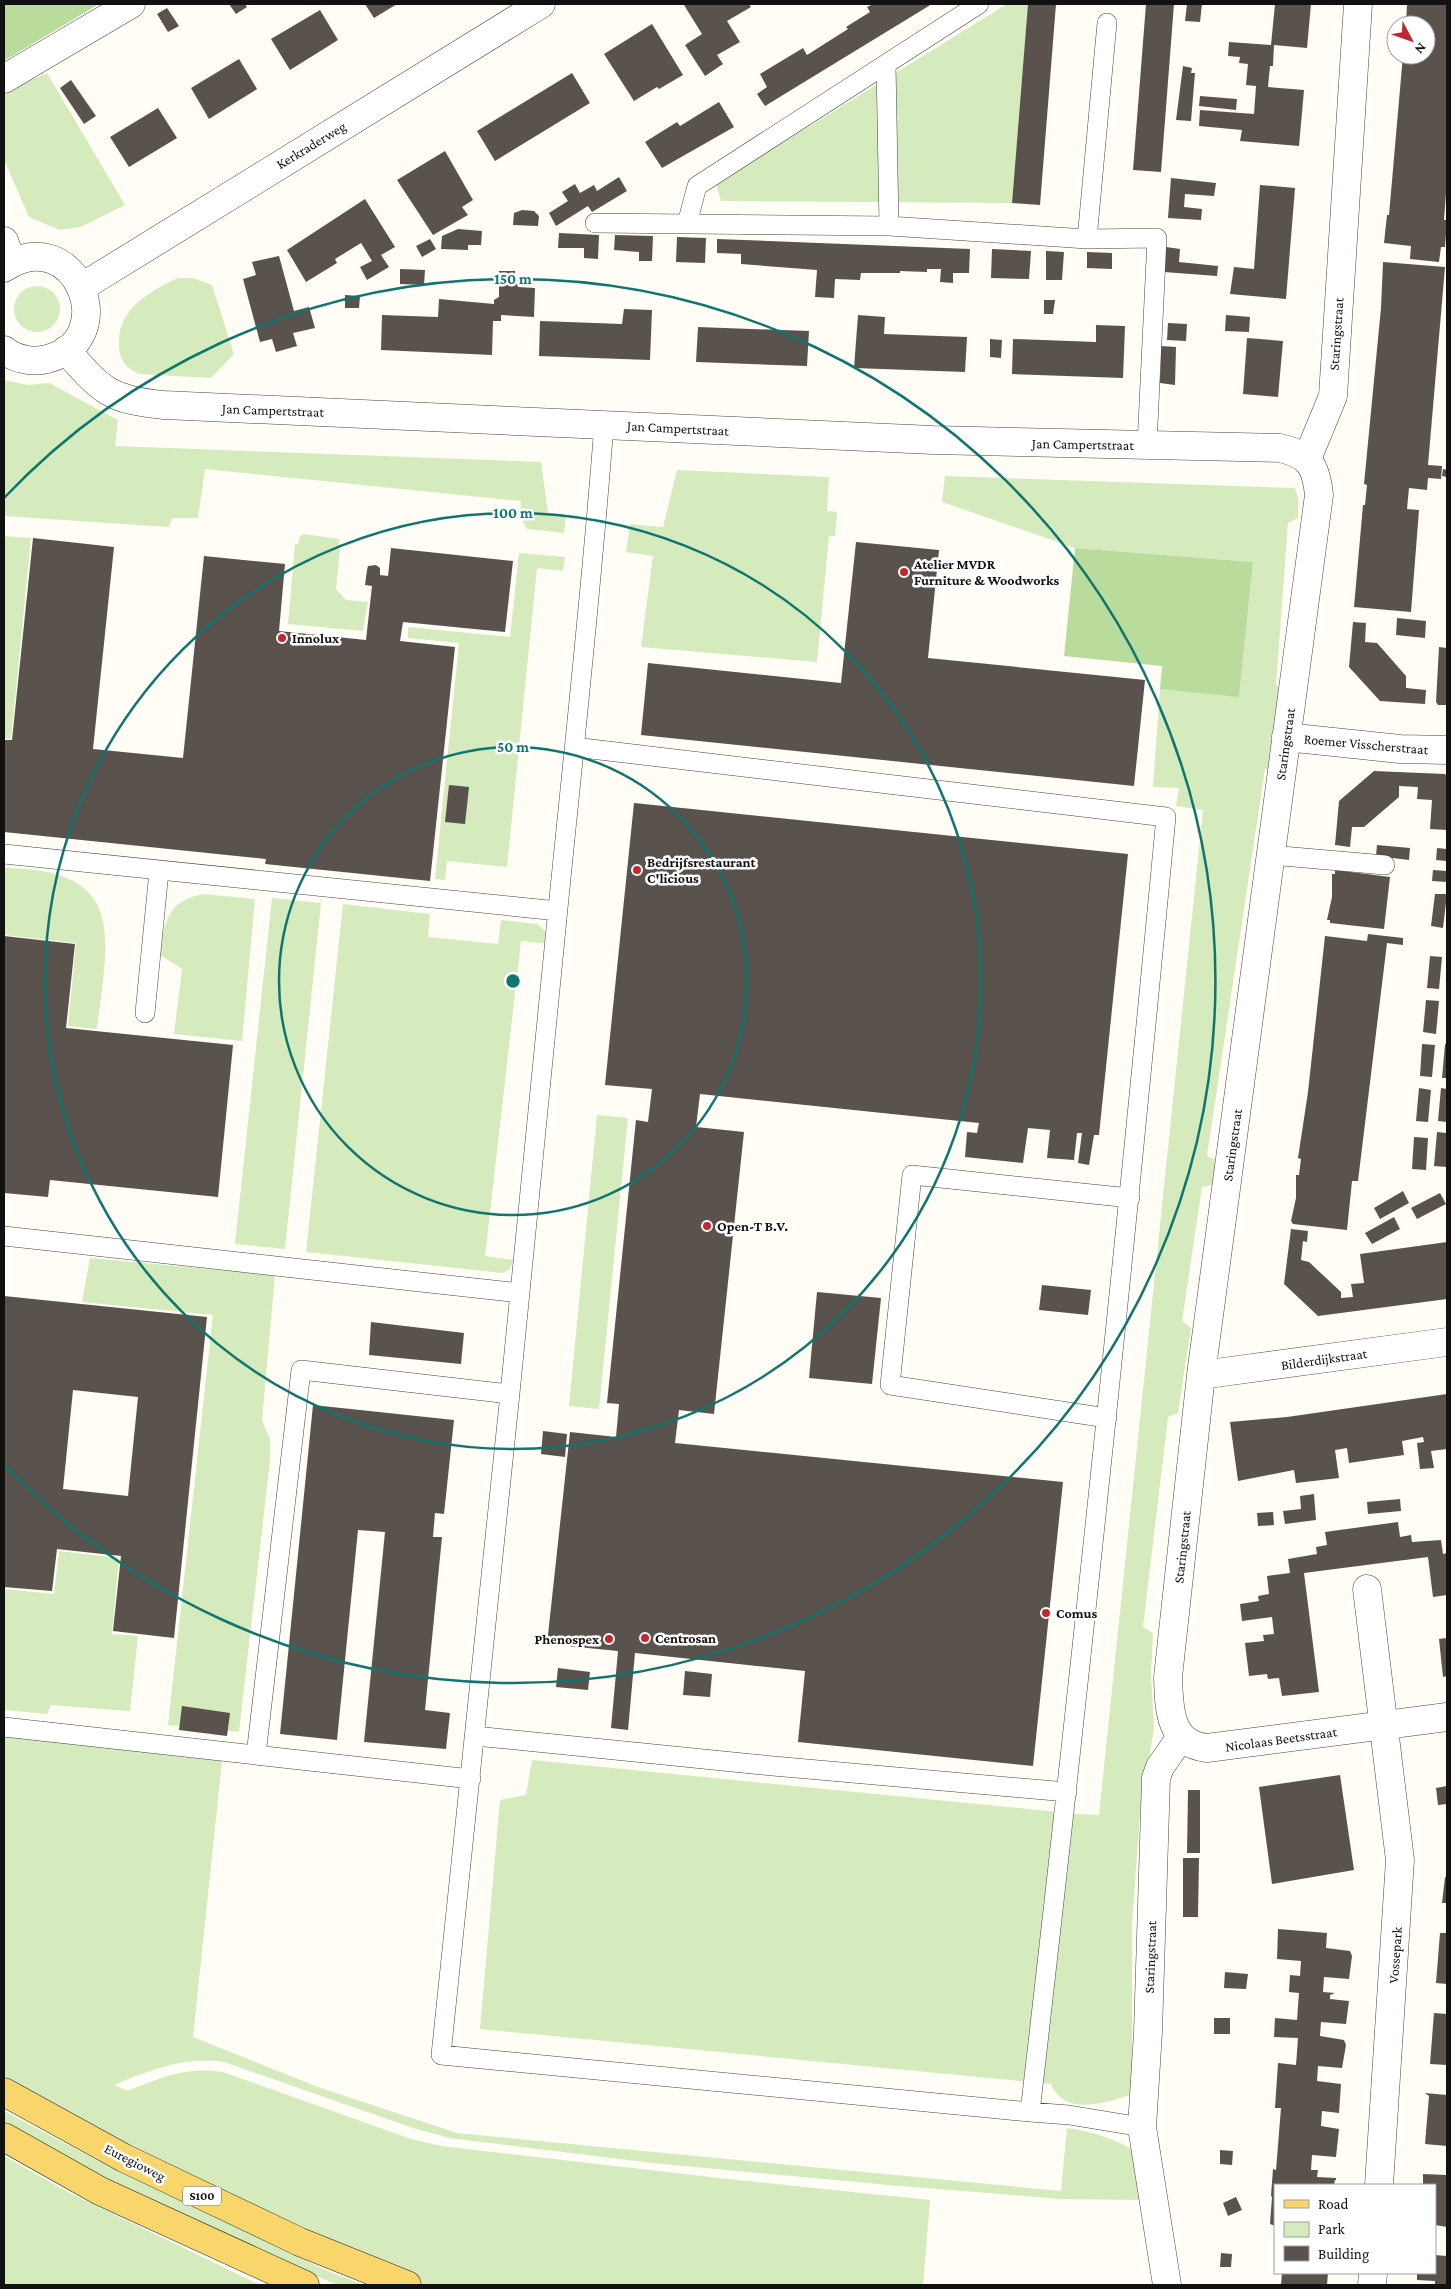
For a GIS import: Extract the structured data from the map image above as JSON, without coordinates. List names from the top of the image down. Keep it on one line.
{"streets":{"main road":["Euregioweg","S100"],"street":["Kerkraderweg","Staringstraat","Jan Campertstraat","Roemer Visscherstraat","Bilderdijkstraat","Nicolaas Beetsstraat","Vossepark"]},"crossings":[["Staringstraat","Jan Campertstraat"],["Staringstraat","Roemer Visscherstraat"],["Staringstraat","Bilderdijkstraat"],["Staringstraat","Nicolaas Beetsstraat"],["Nicolaas Beetsstraat","Vossepark"]],"places":["Atelier MVDR Furniture & Woodworks","Innolux","Bedrijfsrestaurant C'licious","Open-T B.V.","Comus","Centrosan","Phenospex"],"legend":["Road","Park","Building"],"north":"bottom right","rings":["150 m","100 m","50 m"]}
